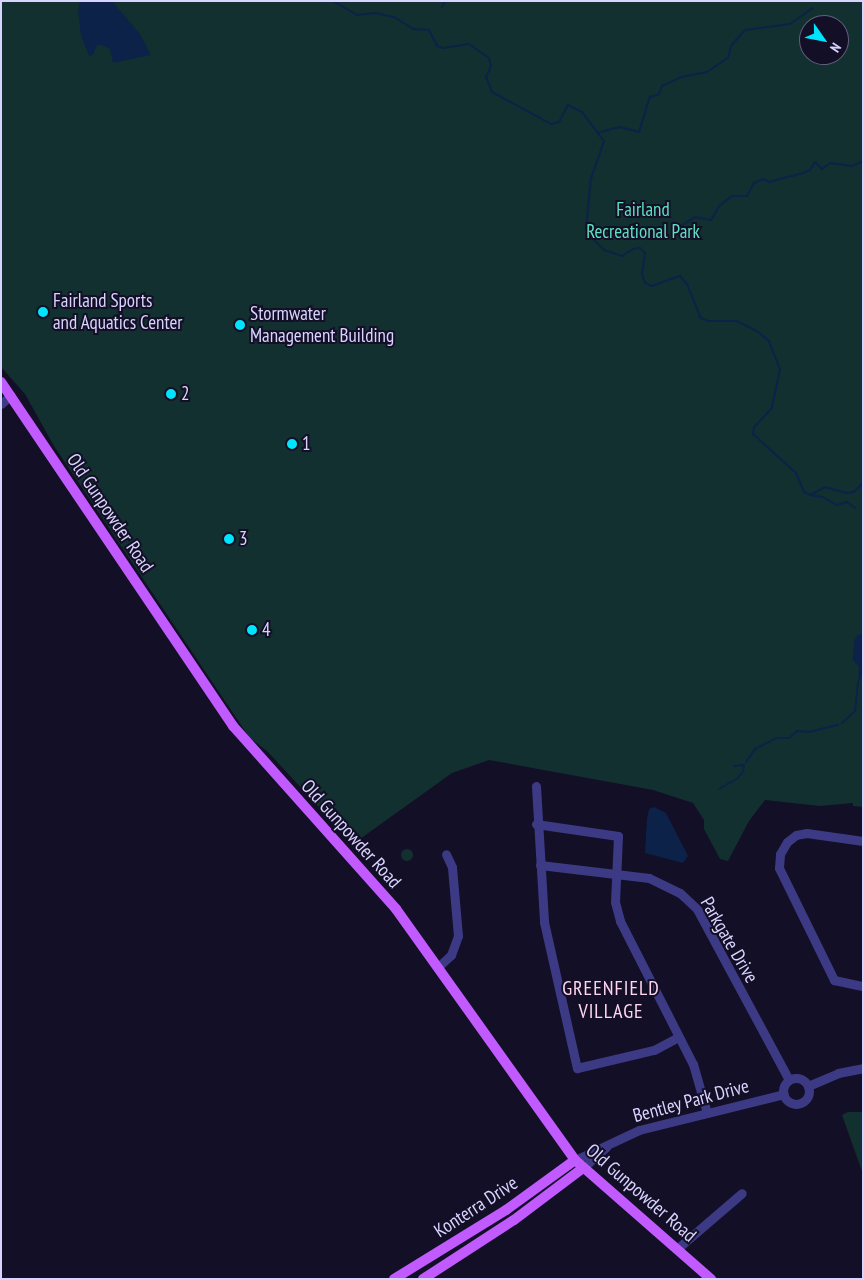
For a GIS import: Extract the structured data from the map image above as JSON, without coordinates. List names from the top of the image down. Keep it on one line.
{"streets":{"main road":["Old Gunpowder Road","Konterra Drive"],"street":["Parkgate Drive","Bentley Park Drive"]},"crossings":[["Old Gunpowder Road","Bentley Park Drive"],["Old Gunpowder Road","Konterra Drive"],["Parkgate Drive","Bentley Park Drive"],["Bentley Park Drive","Konterra Drive"]],"districts":["GREENFIELD VILLAGE"],"parks":["Fairland Recreational Park"],"places":["Fairland Sports and Aquatics Center","Stormwater Management Building","2","1","3","4"],"north":"bottom right"}
